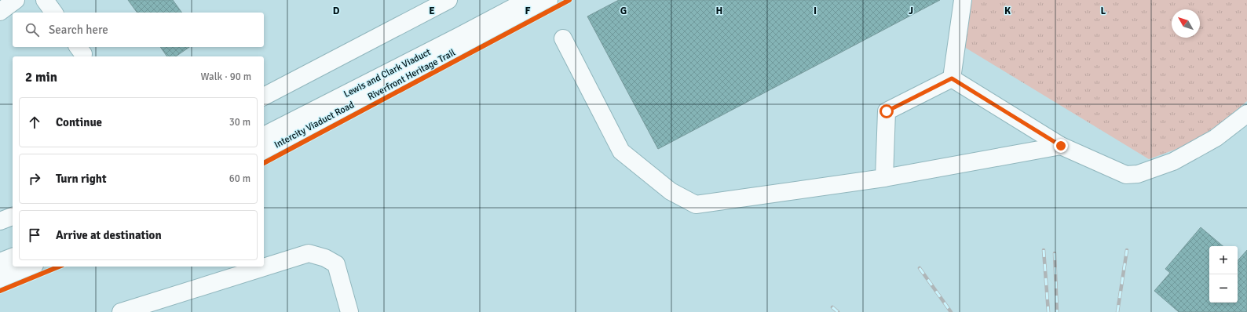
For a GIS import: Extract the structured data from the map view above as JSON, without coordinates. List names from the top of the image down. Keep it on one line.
{"streets":{"main road":["Lewis and Clark Viaduct","Intercity Viaduct Road"],"cycle path":["Riverfront Heritage Trail"]},"north":"top left","page":{"search":"Search here","heading":["2 min","Walk · 90 m"],"list":[["Continue","30 m"],["Turn right","60 m"],"Arrive at destination"],"map_buttons":["+","−"]},"grid":{"columns":["D","E","F","G","H","I","J","K","L"]}}
